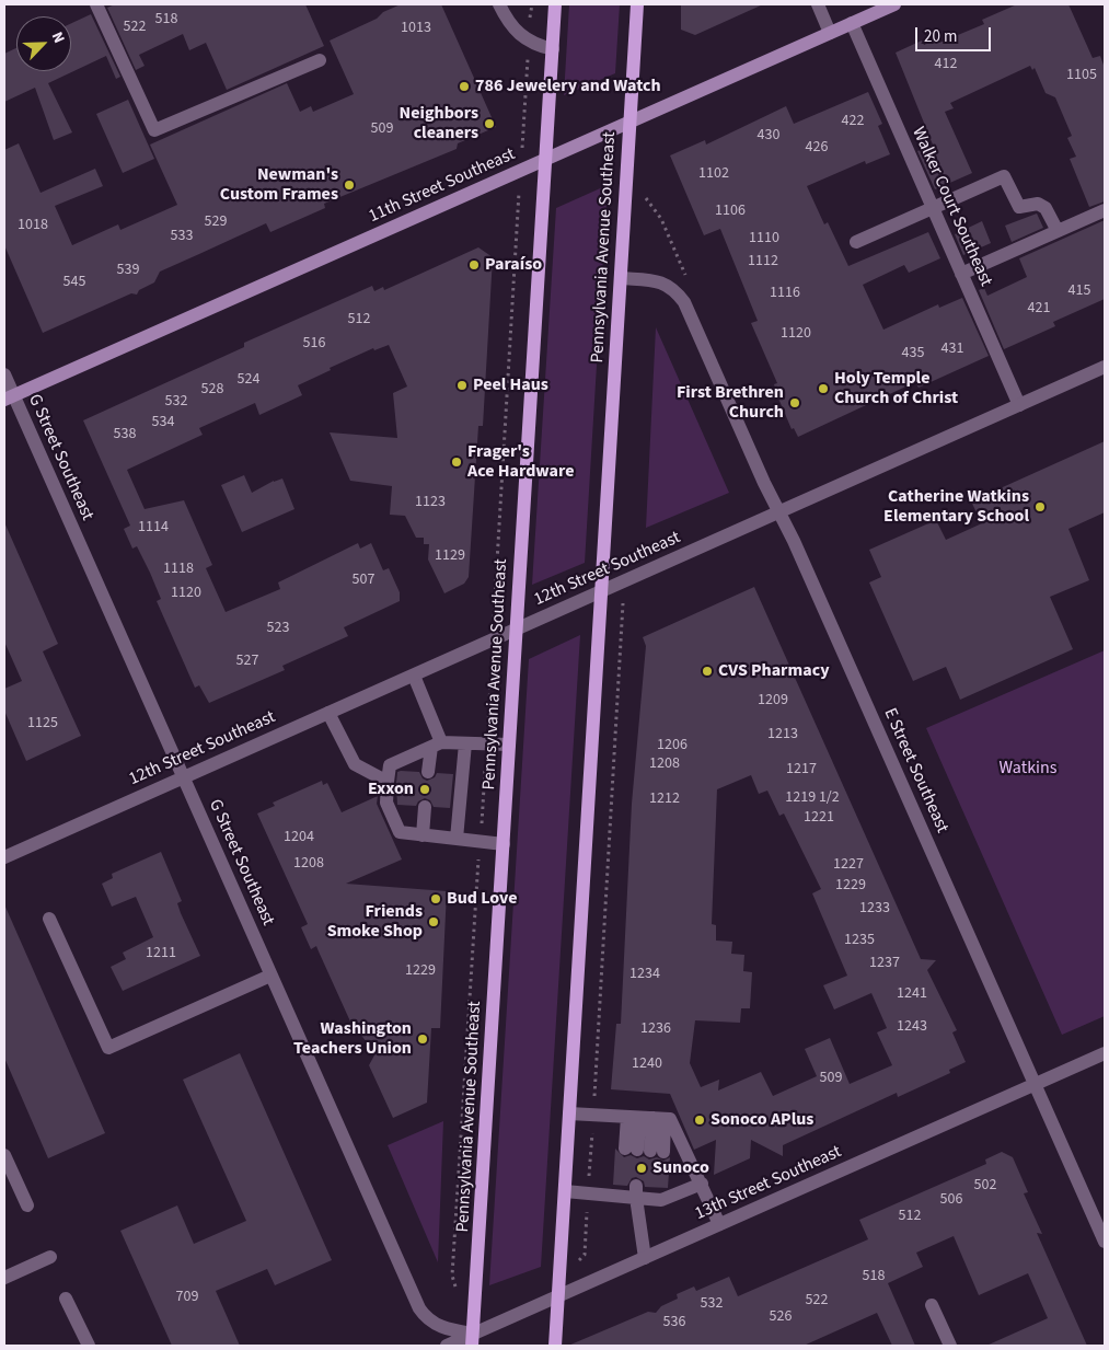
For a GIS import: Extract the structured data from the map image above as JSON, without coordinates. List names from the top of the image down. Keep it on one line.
{"streets":{"main road":["11th Street Southeast","Pennsylvania Avenue Southeast"],"street":["Walker Court Southeast","G Street Southeast","12th Street Southeast","E Street Southeast","13th Street Southeast"]},"crossings":[["11th Street Southeast","Walker Court Southeast"],["11th Street Southeast","Pennsylvania Avenue Southeast"],["11th Street Southeast","G Street Southeast"],["Walker Court Southeast","12th Street Southeast"],["Pennsylvania Avenue Southeast","G Street Southeast"],["Pennsylvania Avenue Southeast","12th Street Southeast"],["Pennsylvania Avenue Southeast","E Street Southeast"],["Pennsylvania Avenue Southeast","13th Street Southeast"],["G Street Southeast","12th Street Southeast"],["G Street Southeast","13th Street Southeast"],["12th Street Southeast","E Street Southeast"],["E Street Southeast","13th Street Southeast"]],"parks":["Watkins"],"places":["786 Jewelery and Watch","Neighbors cleaners","Newman's Custom Frames","Paraíso","Peel Haus","Holy Temple Church of Christ","First Brethren Church","Frager's Ace Hardware","Catherine Watkins Elementary School","CVS Pharmacy","Exxon","Bud Love","Friends Smoke Shop","Washington Teachers Union","Sonoco APlus","Sunoco"],"house_numbers":["518","522","1013","412","1105","422","509","430","426","1102","1106","529","1018","533","1110","1112","539","545","415","1116","421","512","1120","516","431","435","524","528","532","534","538","1123","1114","1129","1118","507","1120","523","527","1209","1125","1213","1206","1208","1217","1219 1/2","1212","1221","1204","1208","1227","1229","1233","1235","1211","1237","1229","1234","1241","1243","1236","1240","509","502","506","512","518","709","522","532","526","536"],"scale_bar":"20 m","north":"top right"}
